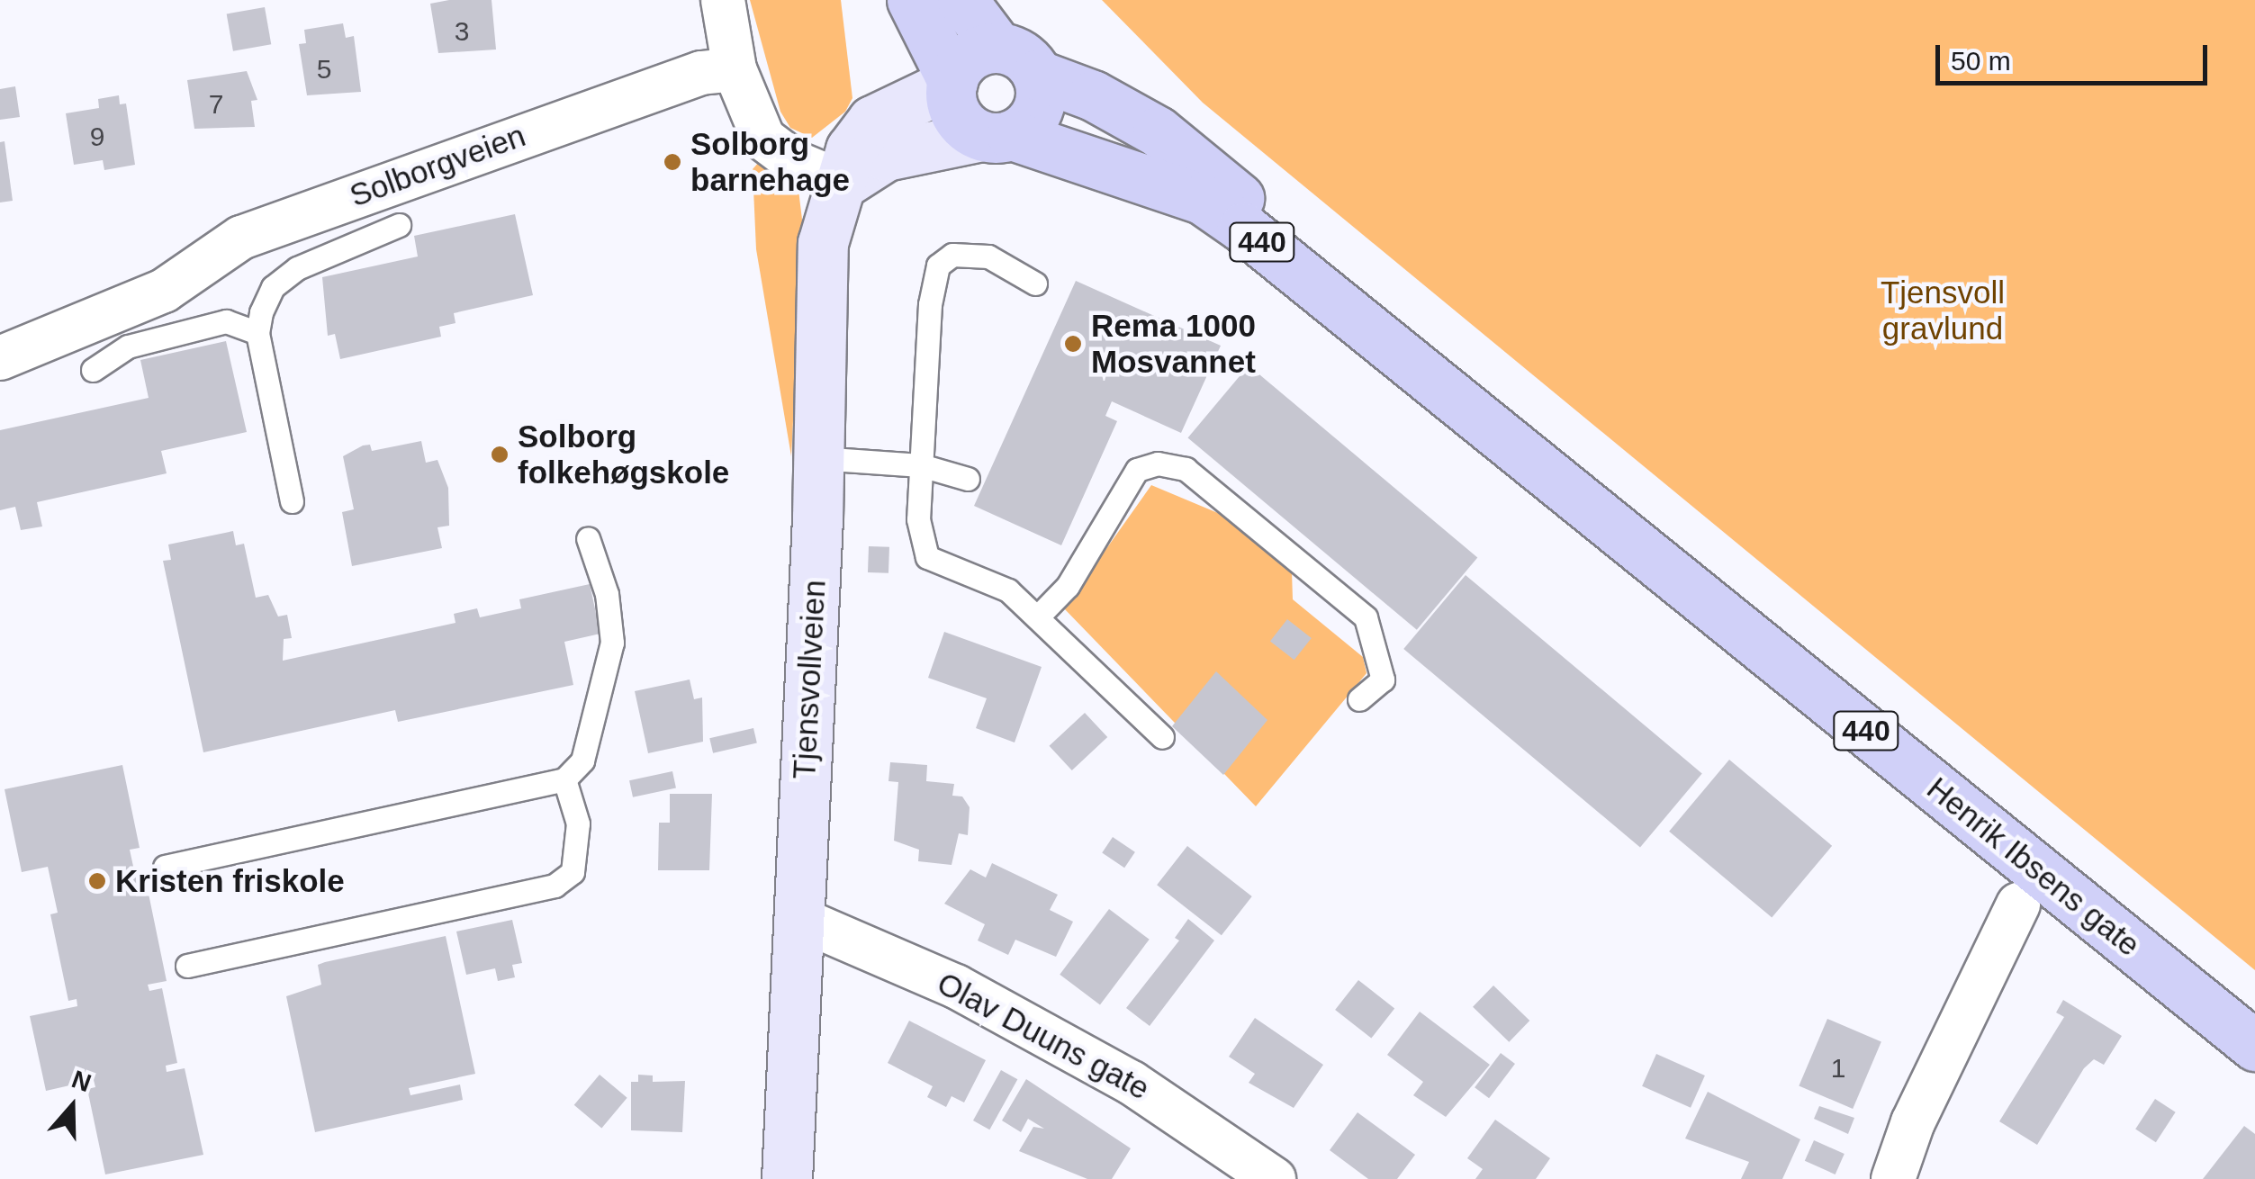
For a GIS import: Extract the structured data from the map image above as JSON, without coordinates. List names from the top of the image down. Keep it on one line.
{"streets":{"main road":["440","Henrik Ibsens gate"],"street":["Solborgveien","Tjensvollveien","Olav Duuns gate"]},"crossings":[["Tjensvollveien","Henrik Ibsens gate"],["Tjensvollveien","Olav Duuns gate"]],"parks":["Tjensvoll gravlund"],"places":["Solborg barnehage","Rema 1000 Mosvannet","Solborg folkehøgskole","Kristen friskole"],"house_numbers":["3","5","7","9","1"],"scale_bar":"50 m","north":"top"}
